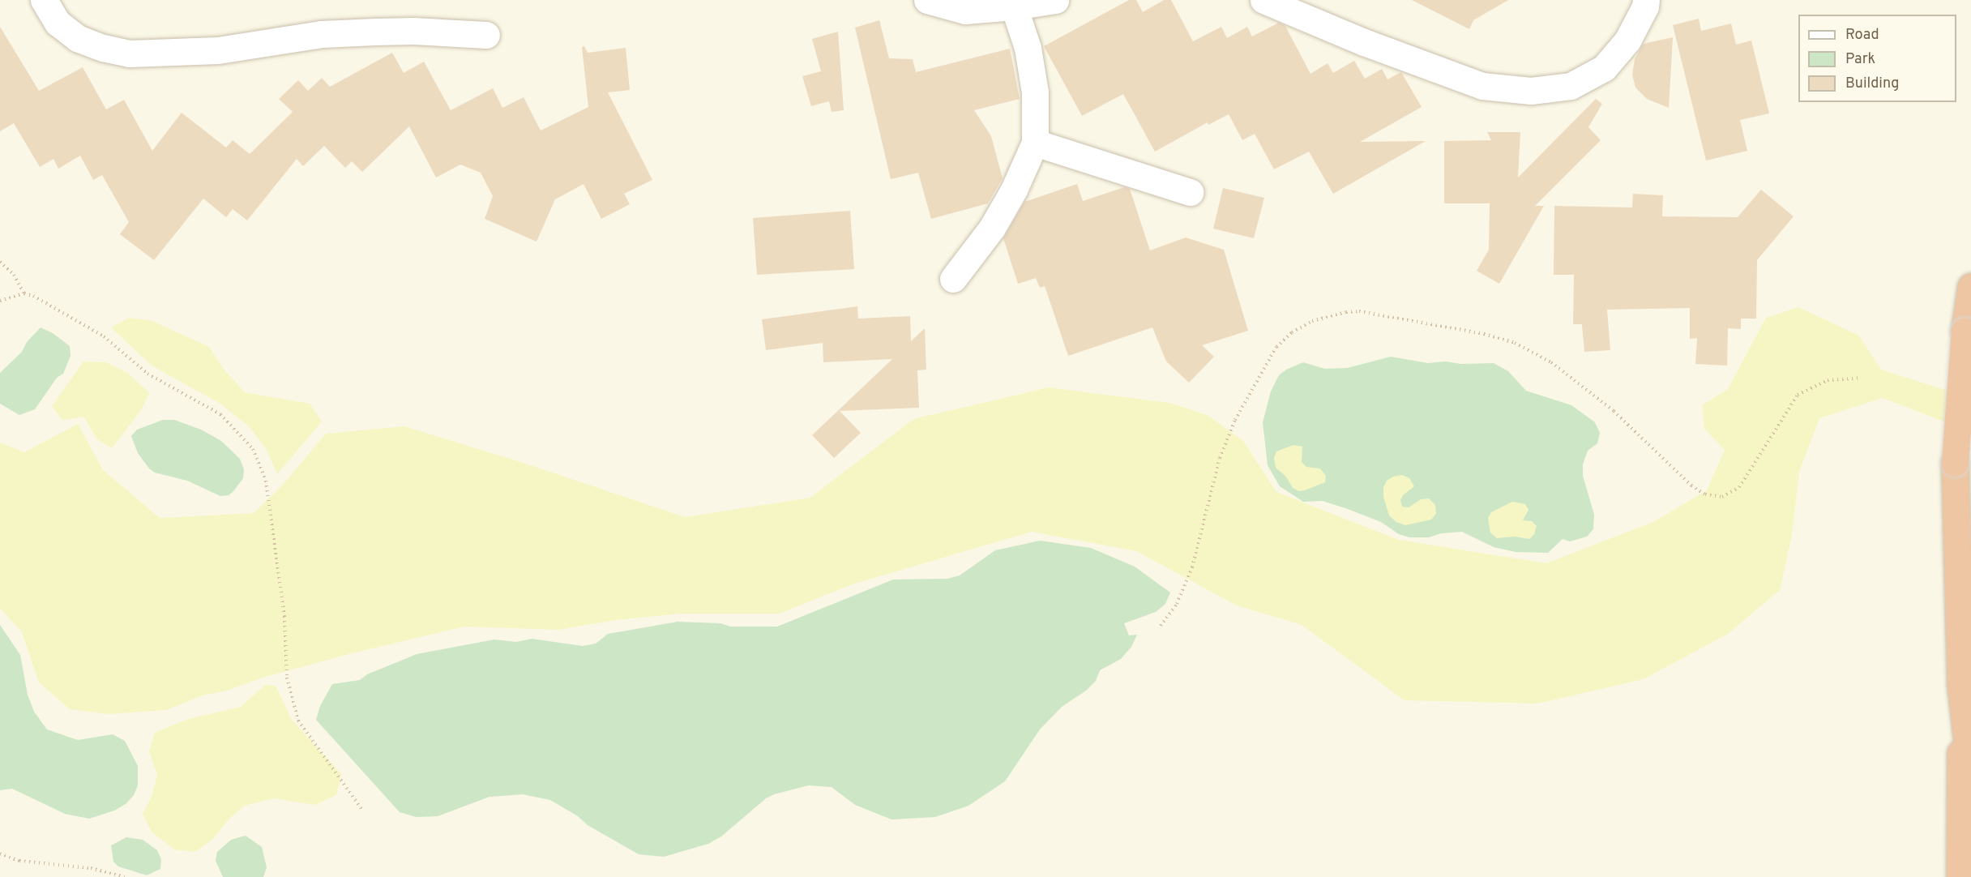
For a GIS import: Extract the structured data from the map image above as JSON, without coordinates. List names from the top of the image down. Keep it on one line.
{"legend":["Road","Park","Building"]}
